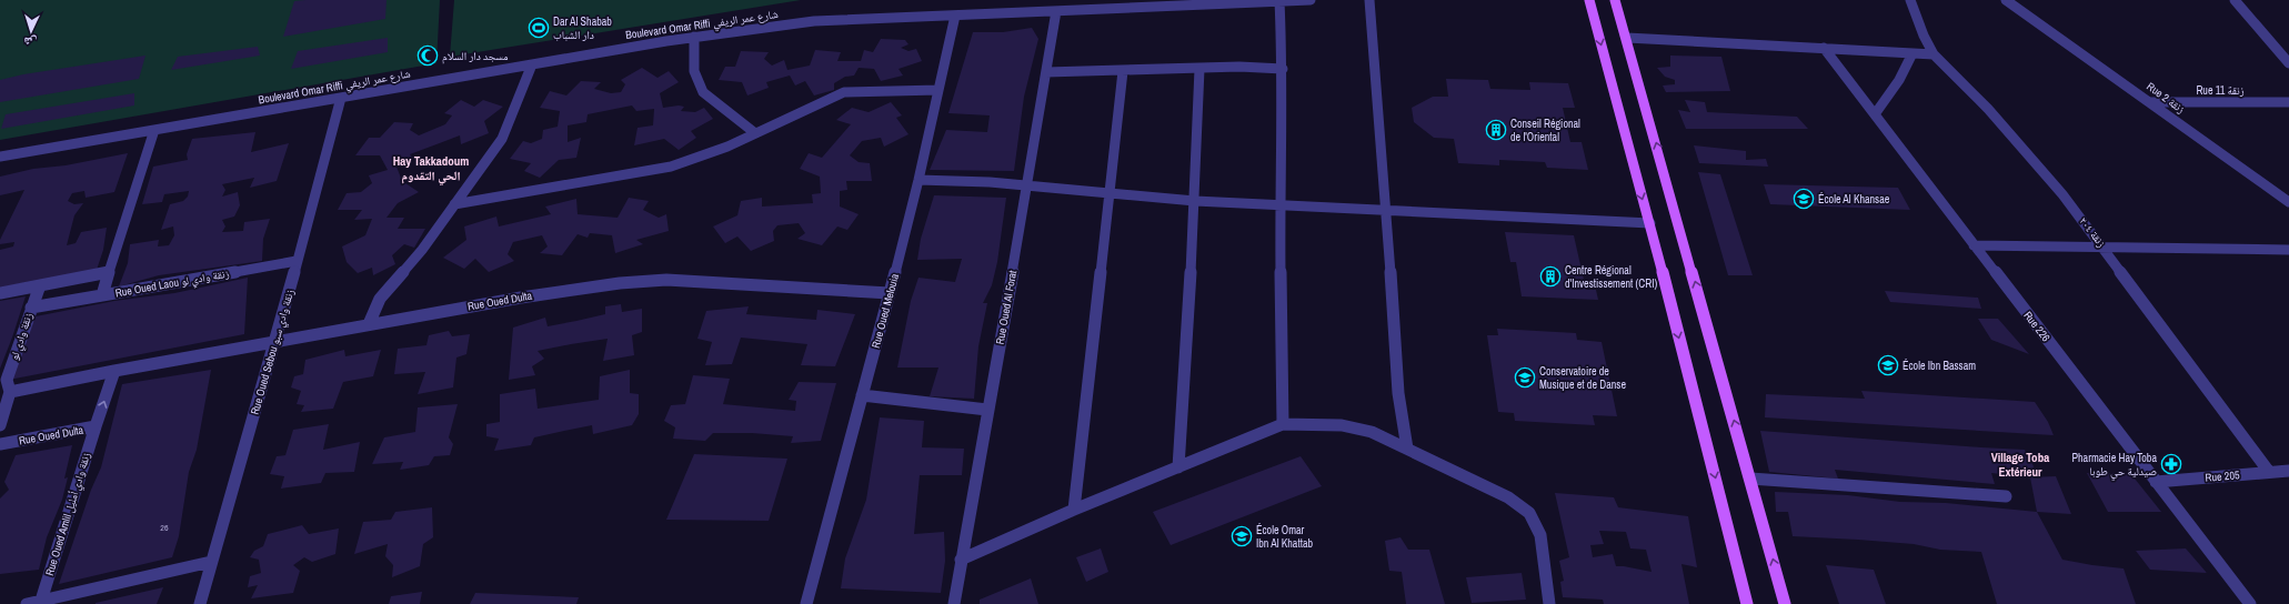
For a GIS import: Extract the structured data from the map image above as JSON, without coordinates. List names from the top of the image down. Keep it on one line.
{"streets":{"street":["Boulevard Omar Riffi شارع عمر الريفي","Rue 11 زنقة","Rue 2 زنقة","زنقة ٢٠٤","Rue Oued Laou زنقة وادي لو","Rue Oued Dulta","Rue Oued Al Forat","Rue Oued Melouia","Rue 226","زنقة وادي لو","Rue Oued Sebou زنقة وادي سبو","Rue 205","Rue Oued Amlil زنقة وادي أمليل"]},"crossings":[["Boulevard Omar Riffi شارع عمر الريفي","Rue Oued Al Forat"],["Boulevard Omar Riffi شارع عمر الريفي","Rue Oued Melouia"],["Boulevard Omar Riffi شارع عمر الريفي","Rue Oued Sebou زنقة وادي سبو"],["Rue 11 زنقة","Rue 2 زنقة"],["زنقة ٢٠٤","Rue 205"],["Rue Oued Laou زنقة وادي لو","زنقة وادي لو"],["Rue Oued Laou زنقة وادي لو","Rue Oued Sebou زنقة وادي سبو"],["Rue Oued Dulta","Rue Oued Melouia"],["Rue Oued Dulta","زنقة وادي لو"],["Rue Oued Dulta","Rue Oued Sebou زنقة وادي سبو"],["Rue Oued Dulta","Rue Oued Amlil زنقة وادي أمليل"],["Rue 226","Rue 205"]],"districts":["Hay Takkadoum الحي التقدوم","Village Toba Extérieur"],"places":{"sports":["Dar Al Shabab دار الشباب"],"mosque":["مسجد دار السلام"],"building":["Conseil Régional de l'Oriental","Centre Régional d'Investissement (CRI)"],"school or university":["École Al Khansae","École Ibn Bassam","Conservatoire de Musique et de Danse","École Omar Ibn Al Khattab"],"pharmacy":["Pharmacie Hay Toba صيدلية حي طوبا"]},"house_numbers":["26"],"north":"bottom"}
